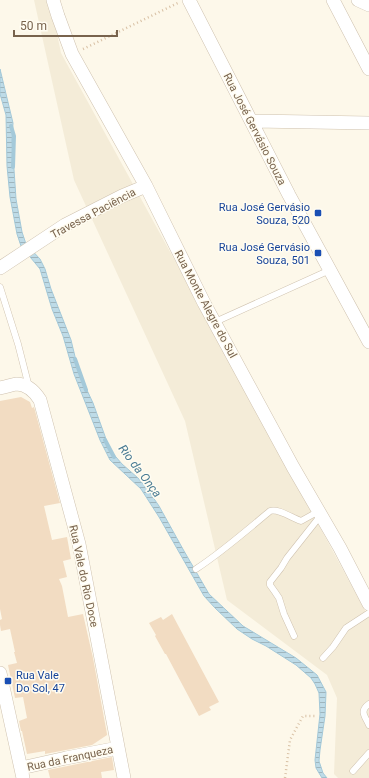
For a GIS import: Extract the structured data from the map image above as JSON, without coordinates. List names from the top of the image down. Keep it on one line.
{"streets":{"street":["Rua José Gervásio Souza","Travessa Paciência","Rua Monte Alegre do Sul","Rua Vale do Rio Doce","Rua da Franqueza"]},"crossings":[["Travessa Paciência","Rua Monte Alegre do Sul"],["Rua Vale do Rio Doce","Rua da Franqueza"]],"water":["Rio da Onça"],"places":{"transit":["Rua José Gervásio Souza, 520","Rua José Gervásio Souza, 501","Rua Vale Do Sol, 47"]},"scale_bar":"50 m"}
